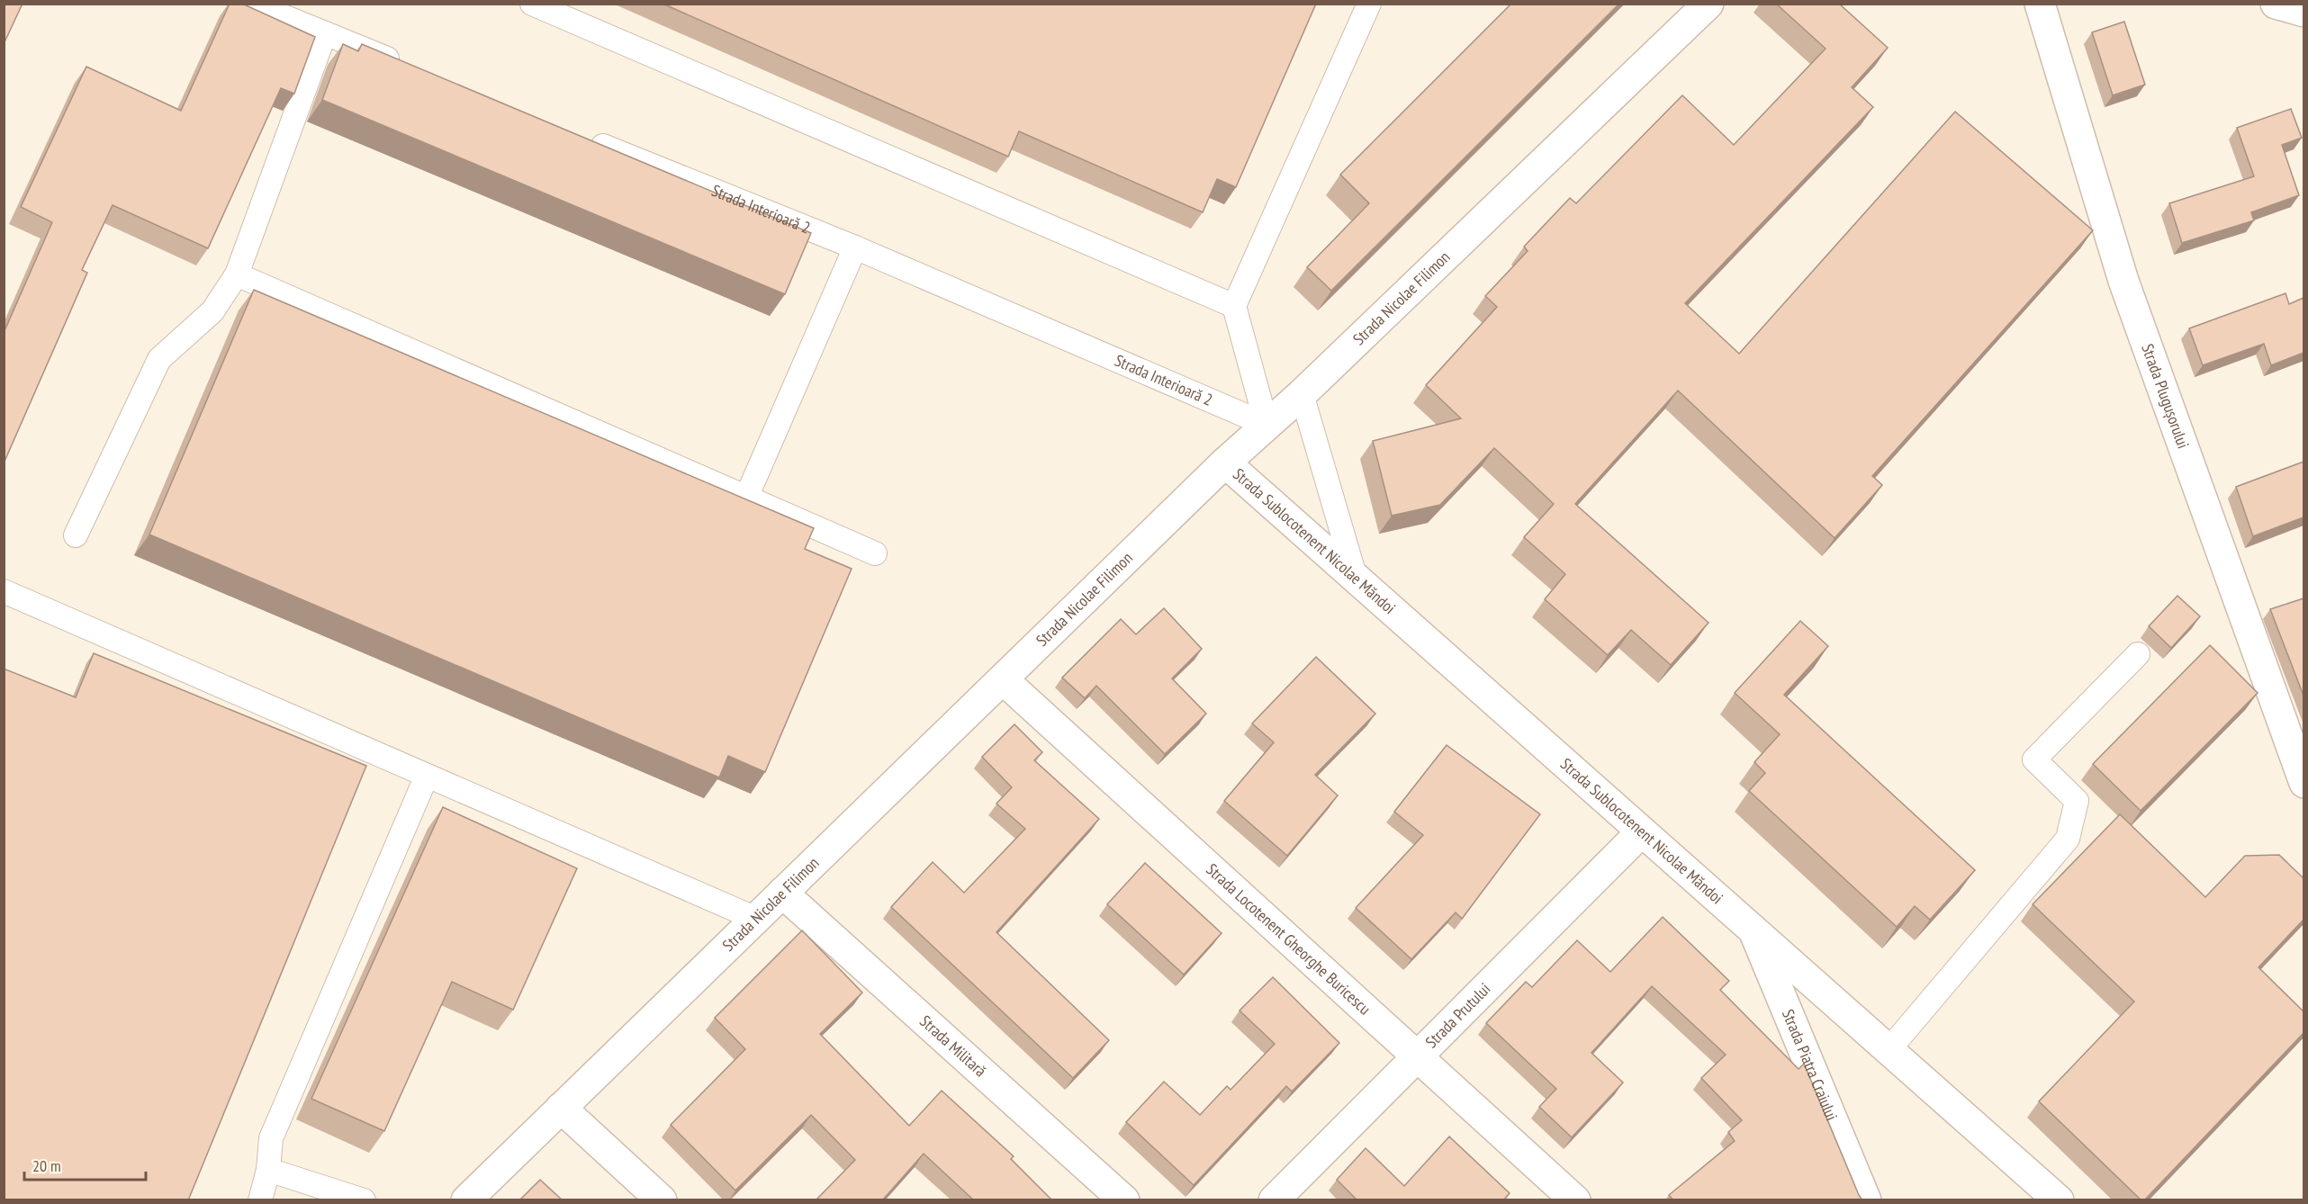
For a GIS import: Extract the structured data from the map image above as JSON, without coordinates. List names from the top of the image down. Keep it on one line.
{"streets":{"street":["Strada Nicolae Filimon","Strada Plugușorului","Strada Sublocotenent Nicolae Măndoi","Strada Locotenent Gheorghe Buricescu","Strada Prutului","Strada Militară","Strada Piatra Craiului"],"lane":["Strada Interioară 2"]},"crossings":[["Strada Interioară 2","Strada Nicolae Filimon"],["Strada Nicolae Filimon","Strada Sublocotenent Nicolae Măndoi"],["Strada Nicolae Filimon","Strada Locotenent Gheorghe Buricescu"],["Strada Nicolae Filimon","Strada Militară"],["Strada Sublocotenent Nicolae Măndoi","Strada Prutului"],["Strada Sublocotenent Nicolae Măndoi","Strada Piatra Craiului"],["Strada Locotenent Gheorghe Buricescu","Strada Prutului"]],"scale_bar":"20 m"}
